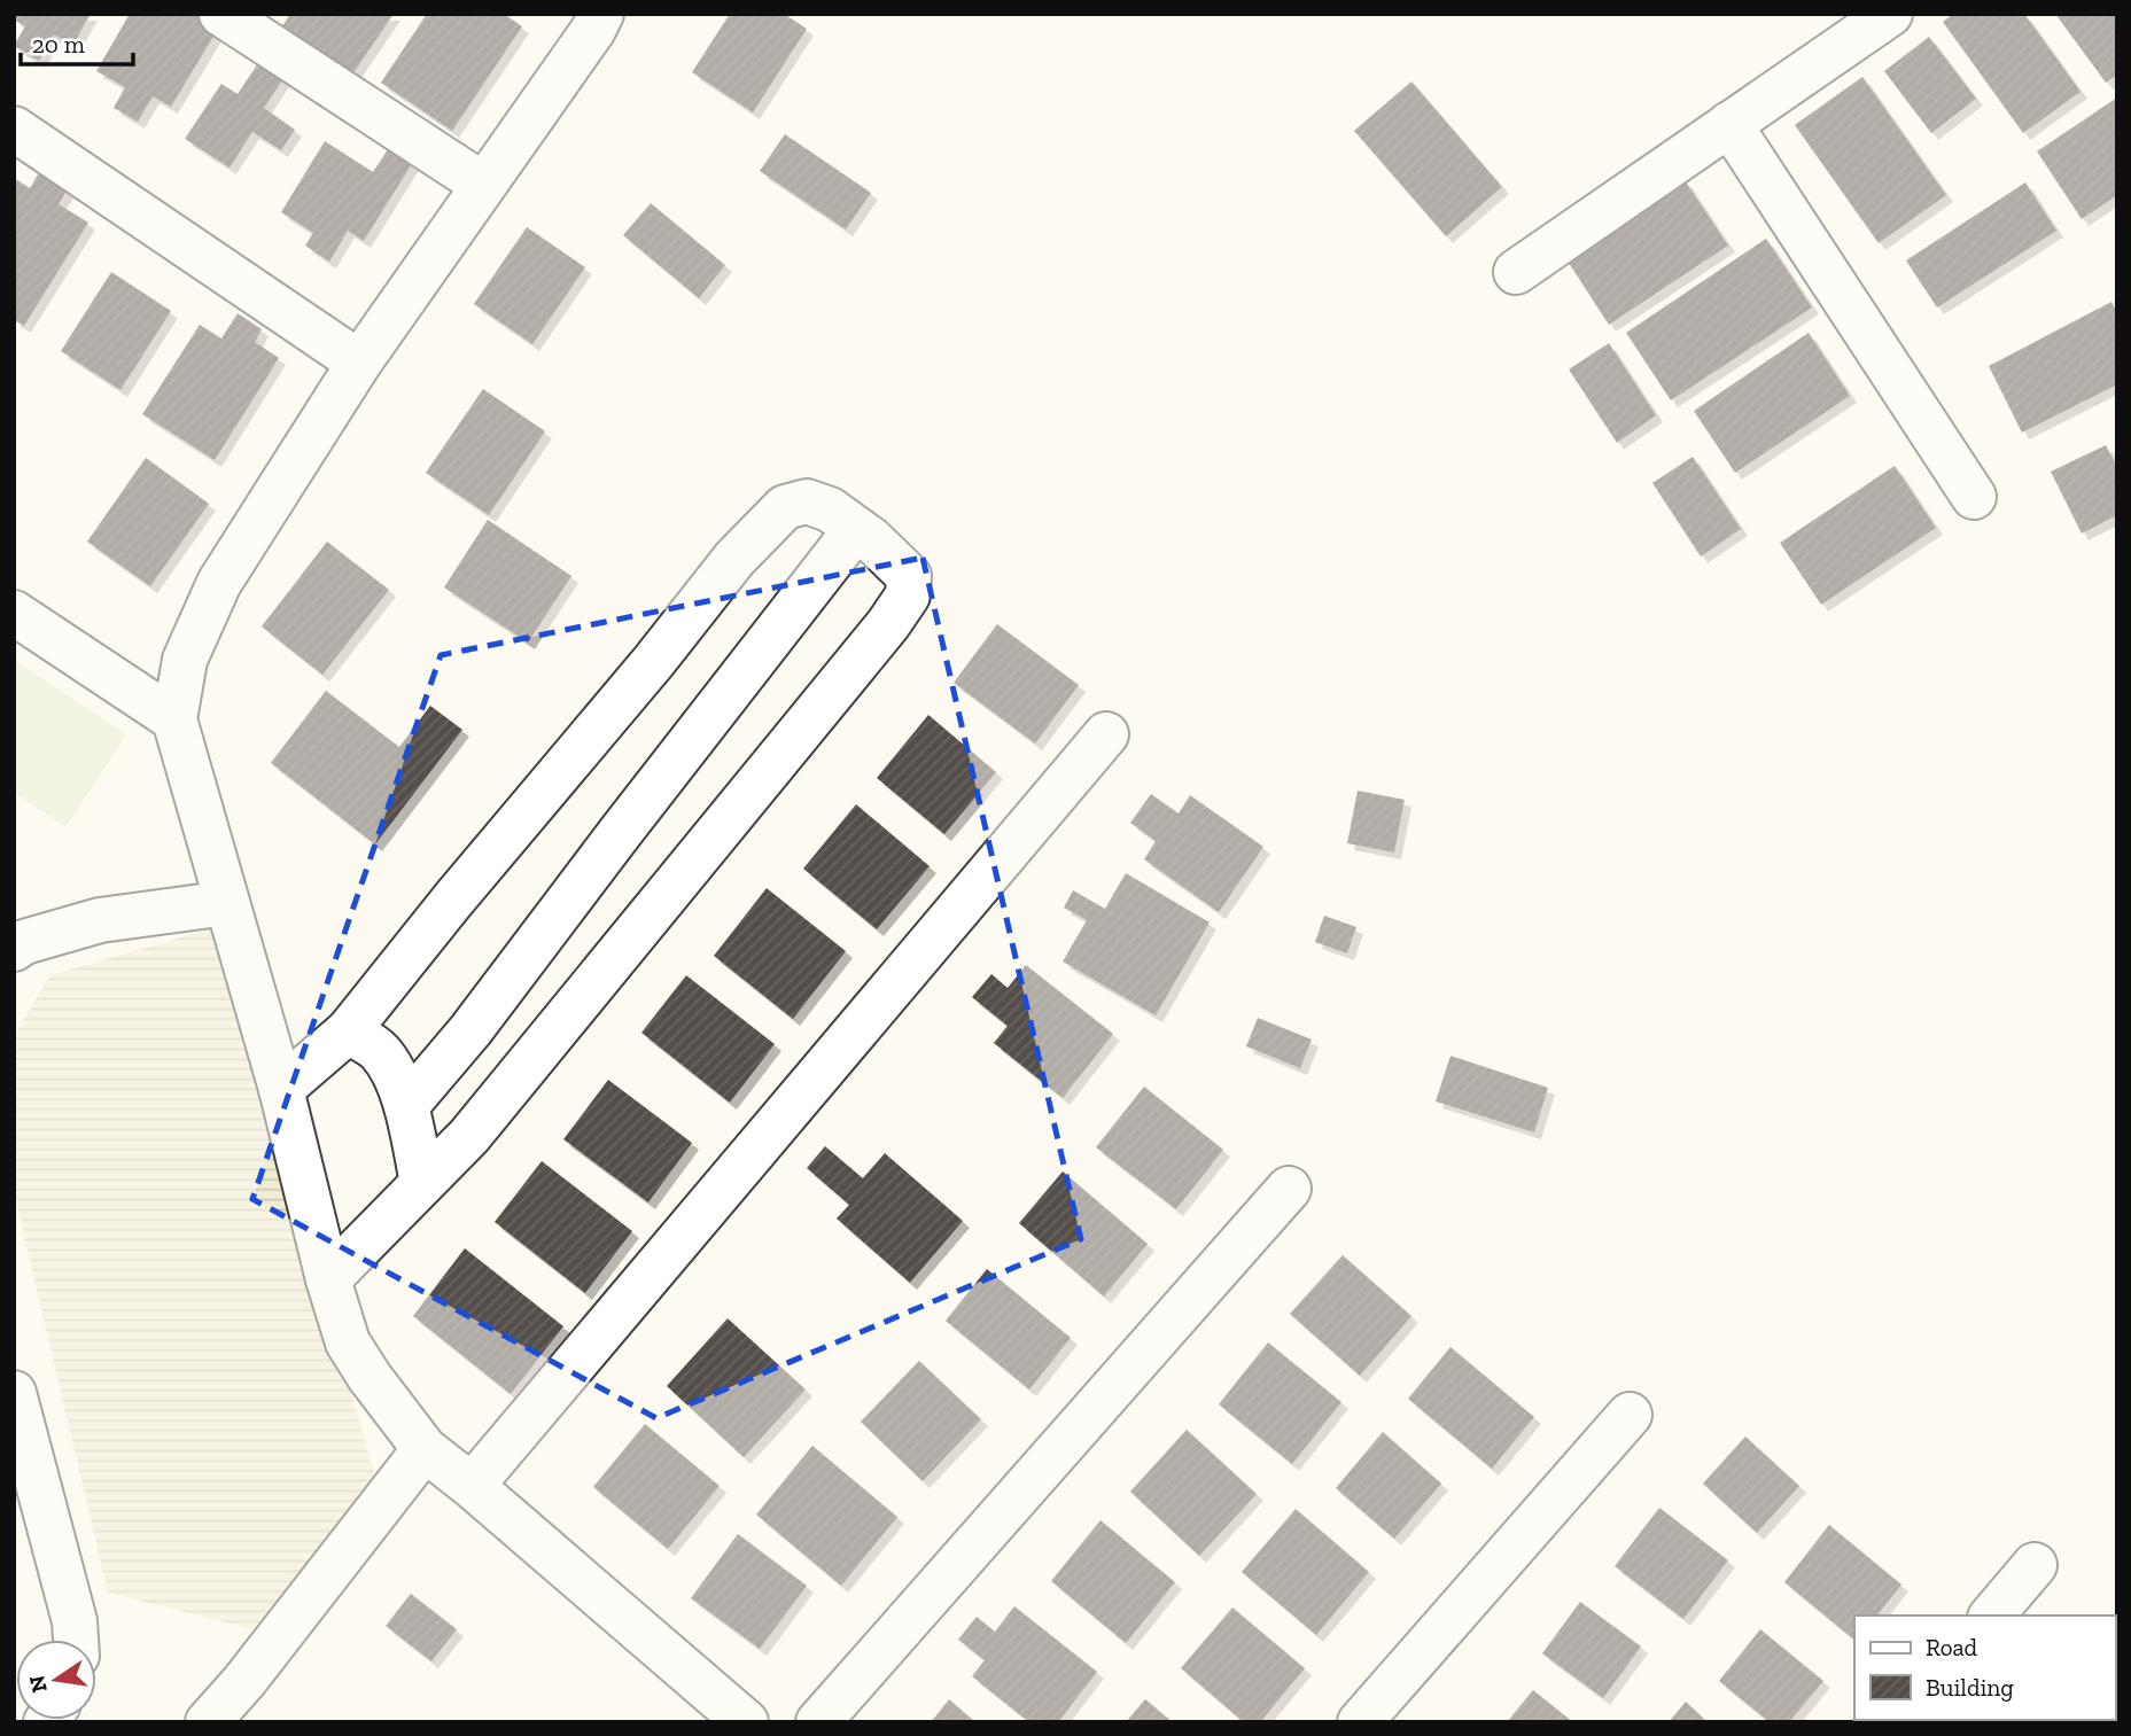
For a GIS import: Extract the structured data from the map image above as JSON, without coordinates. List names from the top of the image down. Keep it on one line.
{"legend":["Road","Building"],"scale_bar":"20 m","north":"left"}
